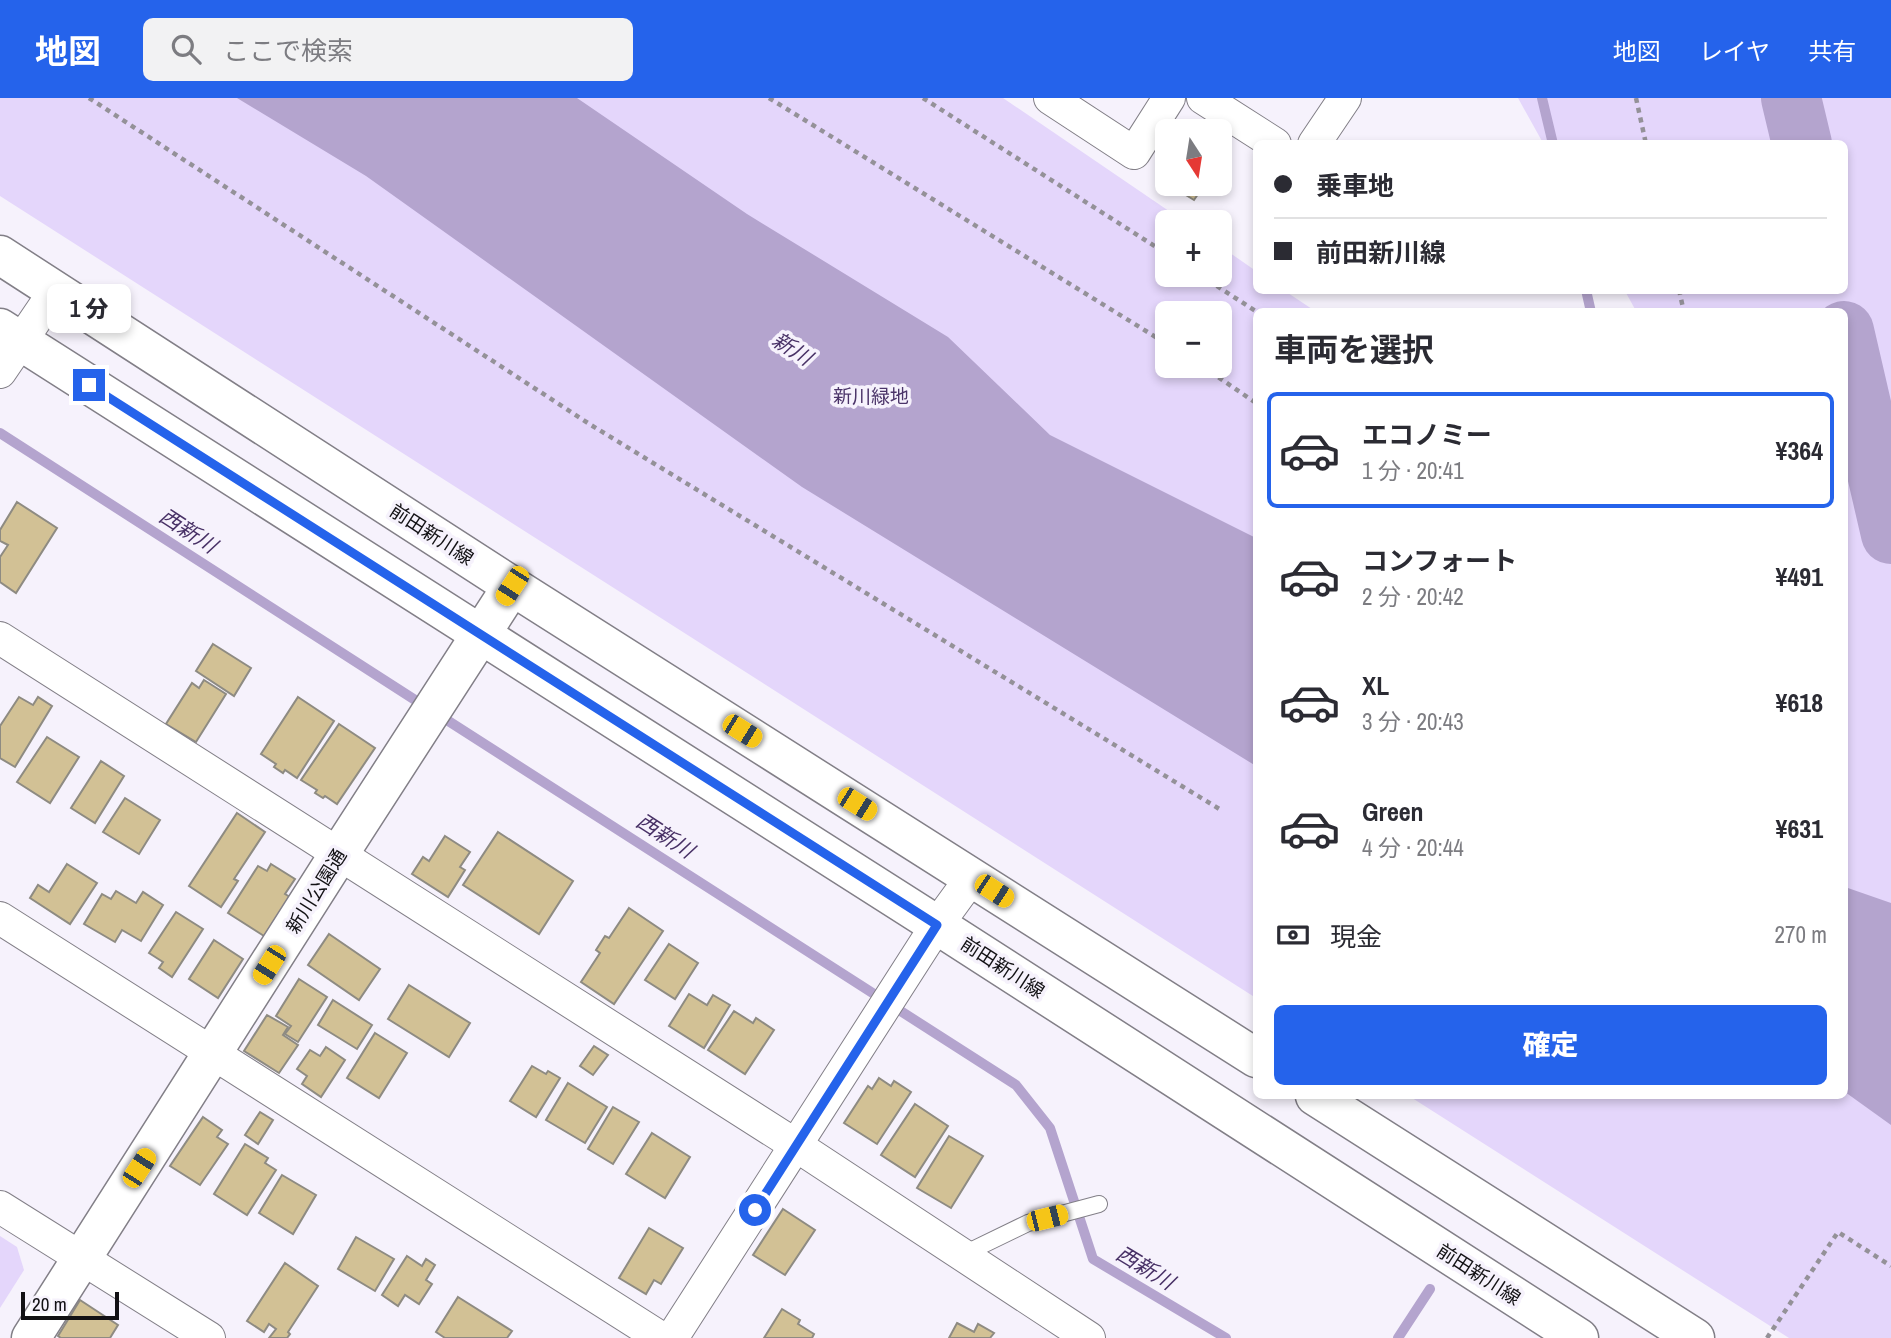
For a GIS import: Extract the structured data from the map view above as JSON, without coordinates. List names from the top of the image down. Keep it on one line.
{"streets":{"main road":["前田新川線","新川公園通"]},"crossings":[["前田新川線","新川公園通"]],"water":["新川","西新川"],"parks":["新川緑地"],"scale_bar":"20 m","north":"bottom","page":{"header":"地図","search":"ここで検索","nav":["地図","レイヤ","共有"],"map_buttons":["+","−"],"banner":["乗車地","前田新川線"],"bubble":"1 分","heading":"車両を選択","list":[{"name":"エコノミー","note":"1 分 · 20:41","value":"¥364"},{"name":"コンフォート","note":"2 分 · 20:42","value":"¥491"},{"name":"XL","note":"3 分 · 20:43","value":"¥618"},{"name":"Green","note":"4 分 · 20:44","value":"¥631"}],"pay":["現金","270 m"],"buttons":"確定","scale":"20 m"}}
